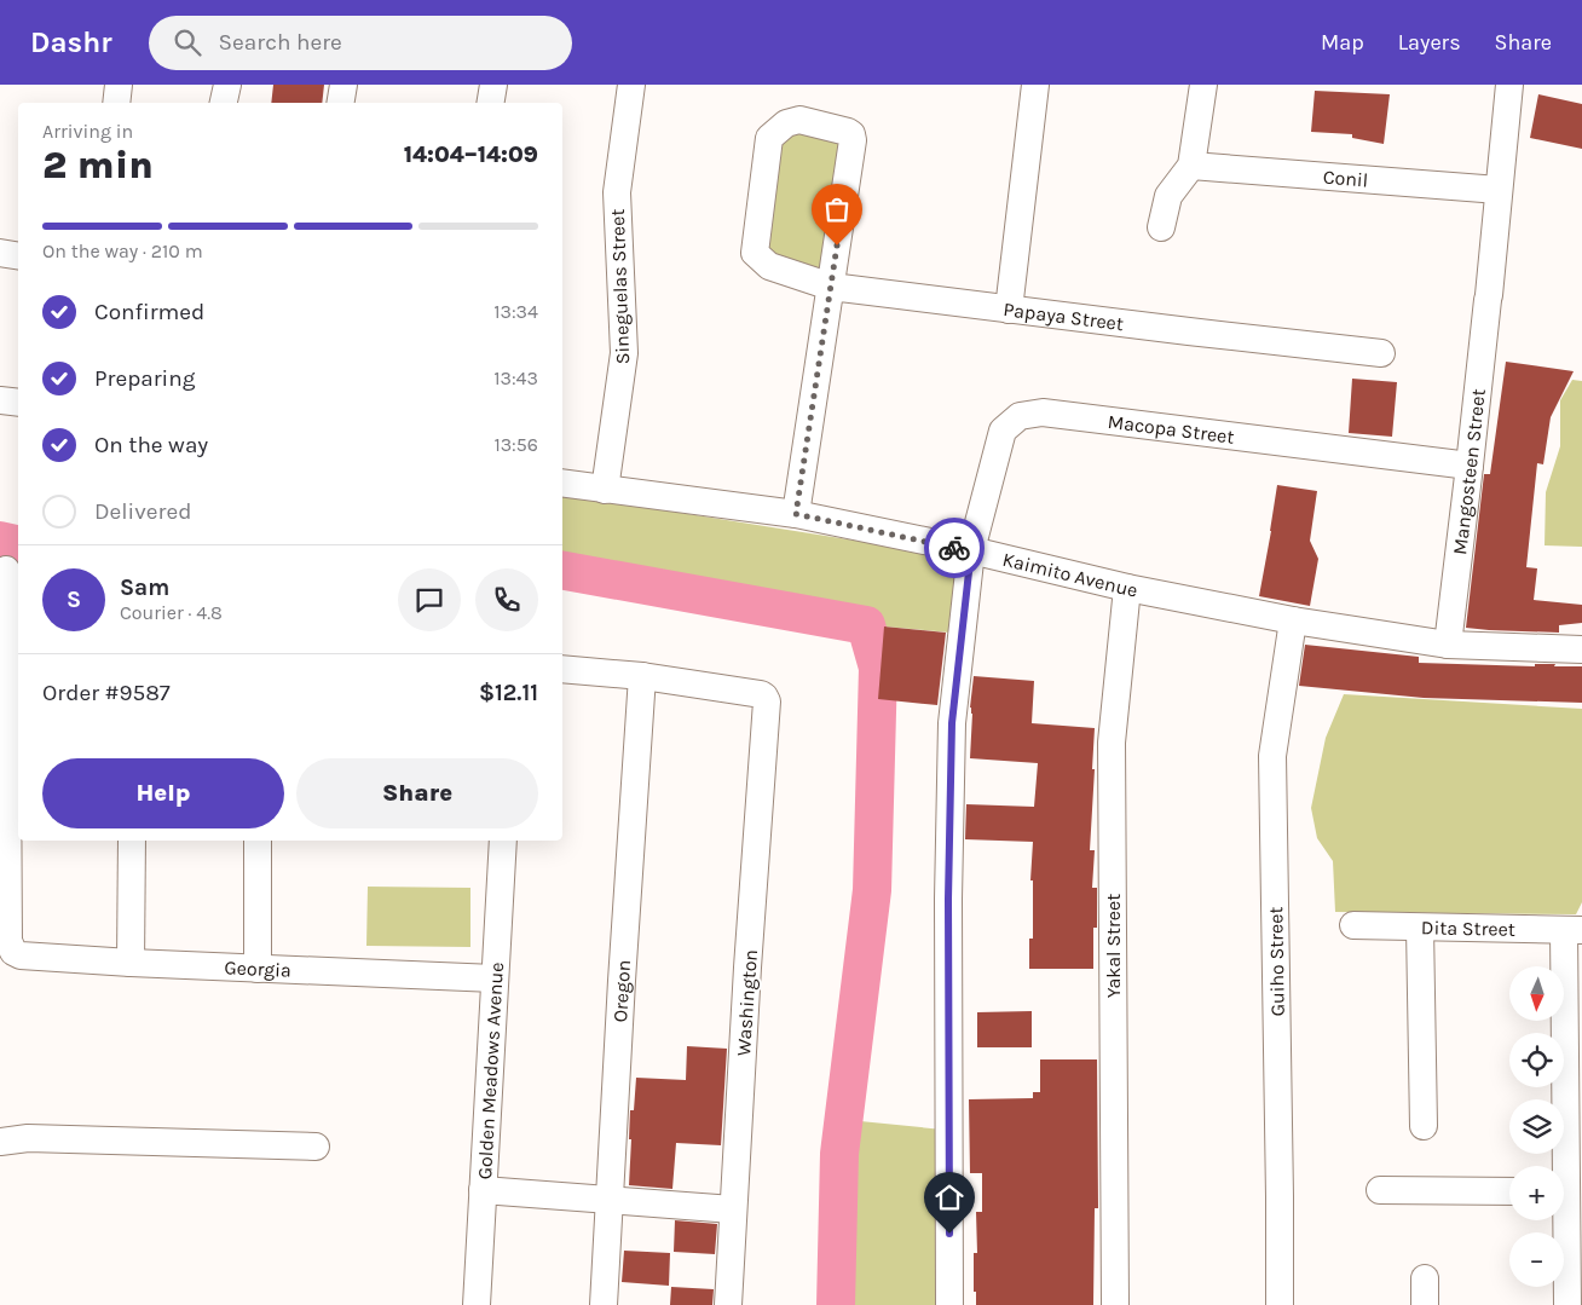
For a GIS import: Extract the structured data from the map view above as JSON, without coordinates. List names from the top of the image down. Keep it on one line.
{"streets":{"street":["Conil","Sineguelas Street","Papaya Street","Macopa Street","Mangosteen Street","Kaimito Avenue","Dita Street","Yakal Street","Guiho Street","Georgia","Oregon","Washington","Golden Meadows Avenue"]},"crossings":[["Conil","Mangosteen Street"],["Sineguelas Street","Kaimito Avenue"],["Macopa Street","Mangosteen Street"],["Macopa Street","Kaimito Avenue"],["Mangosteen Street","Kaimito Avenue"],["Kaimito Avenue","Yakal Street"],["Kaimito Avenue","Guiho Street"],["Georgia","Golden Meadows Avenue"],["Oregon","Washington"]],"north":"bottom","page":{"header":"Dashr","search":"Search here","nav":["Map","Layers","Share"],"heading":["2 min","Arriving in","14:04–14:09"],"panel":["Sam","Courier · 4.8","Order #9587","$12.11"],"bar":"On the way · 210 m","list":[["Confirmed","13:34"],["Preparing","13:43"],["On the way","13:56"],"Delivered"],"round":"S","buttons":["Help","Share"],"map_buttons":["+","−"]}}
